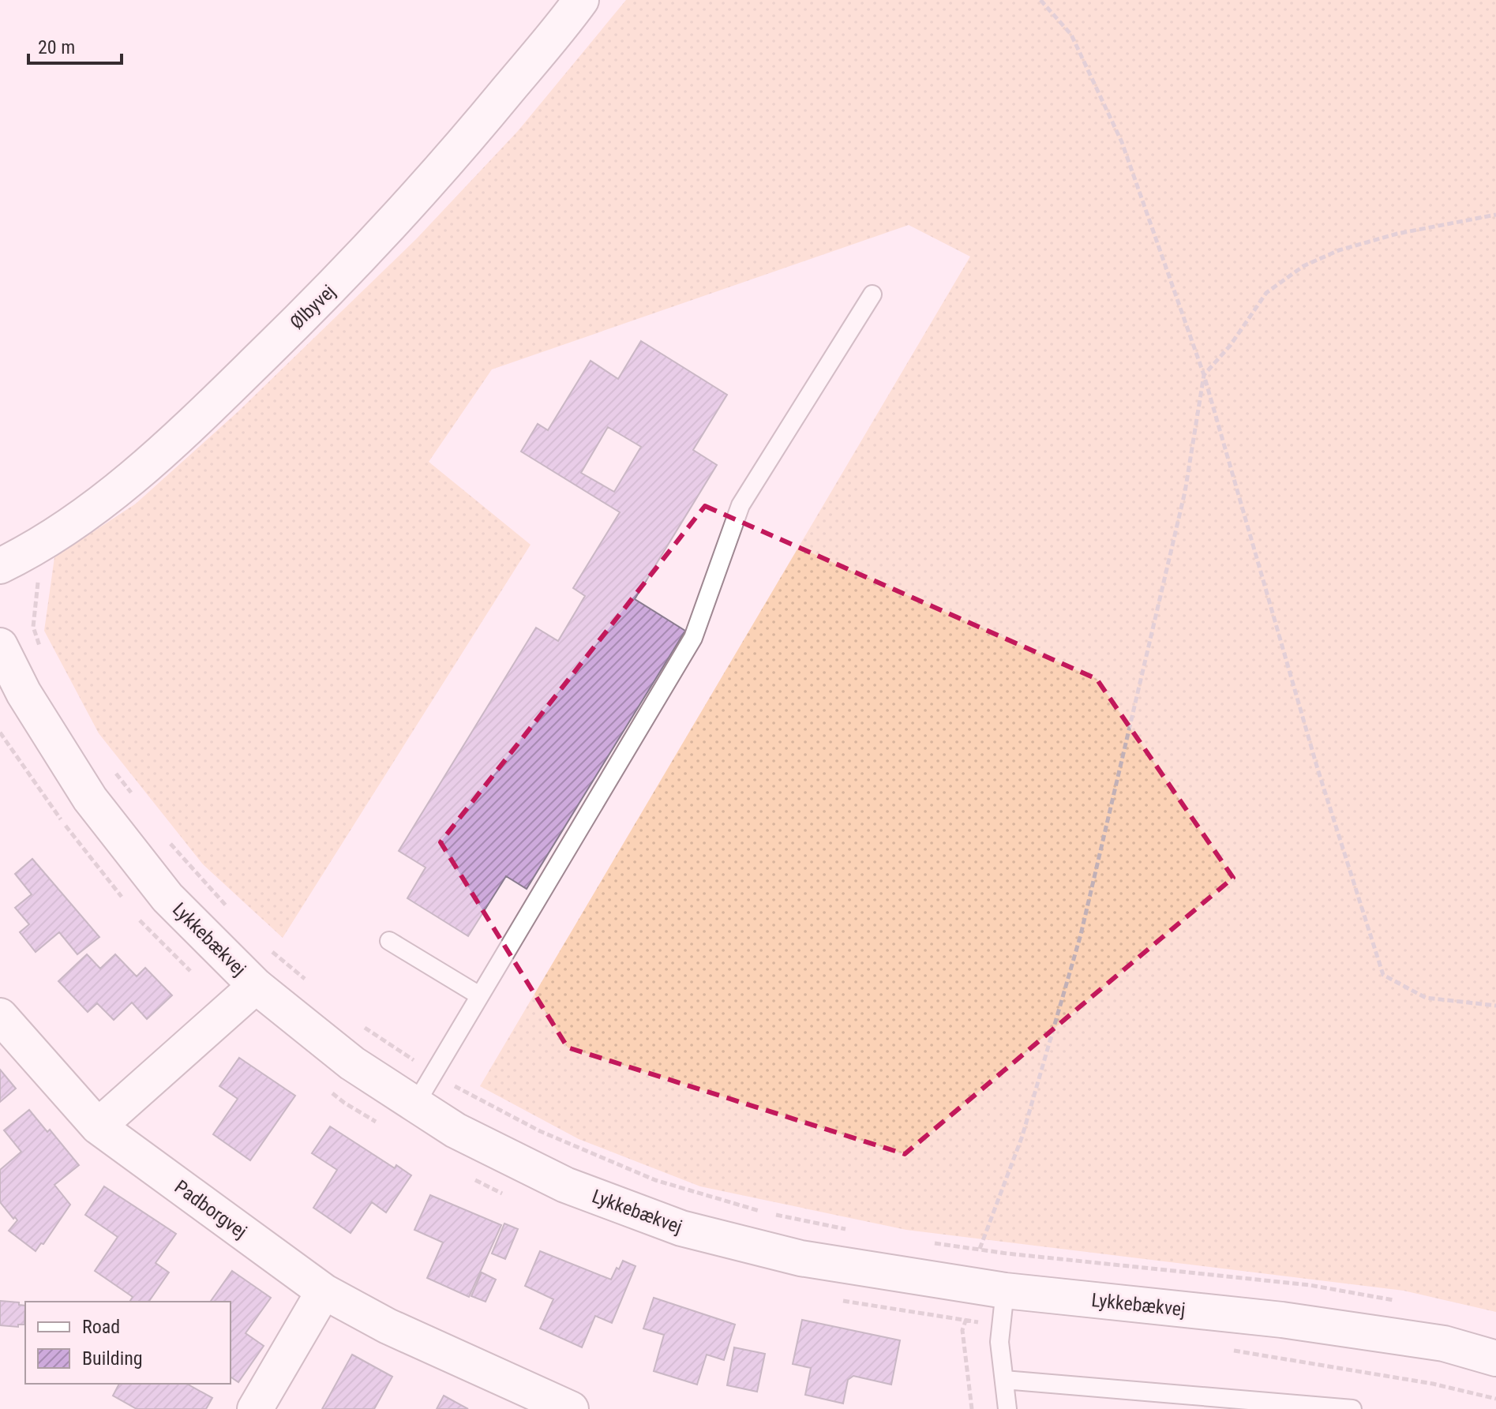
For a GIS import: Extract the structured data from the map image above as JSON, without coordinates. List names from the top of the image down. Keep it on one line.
{"streets":{"street":["Ølbyvej","Lykkebækvej","Padborgvej"]},"legend":["Road","Building"],"scale_bar":"20 m"}
